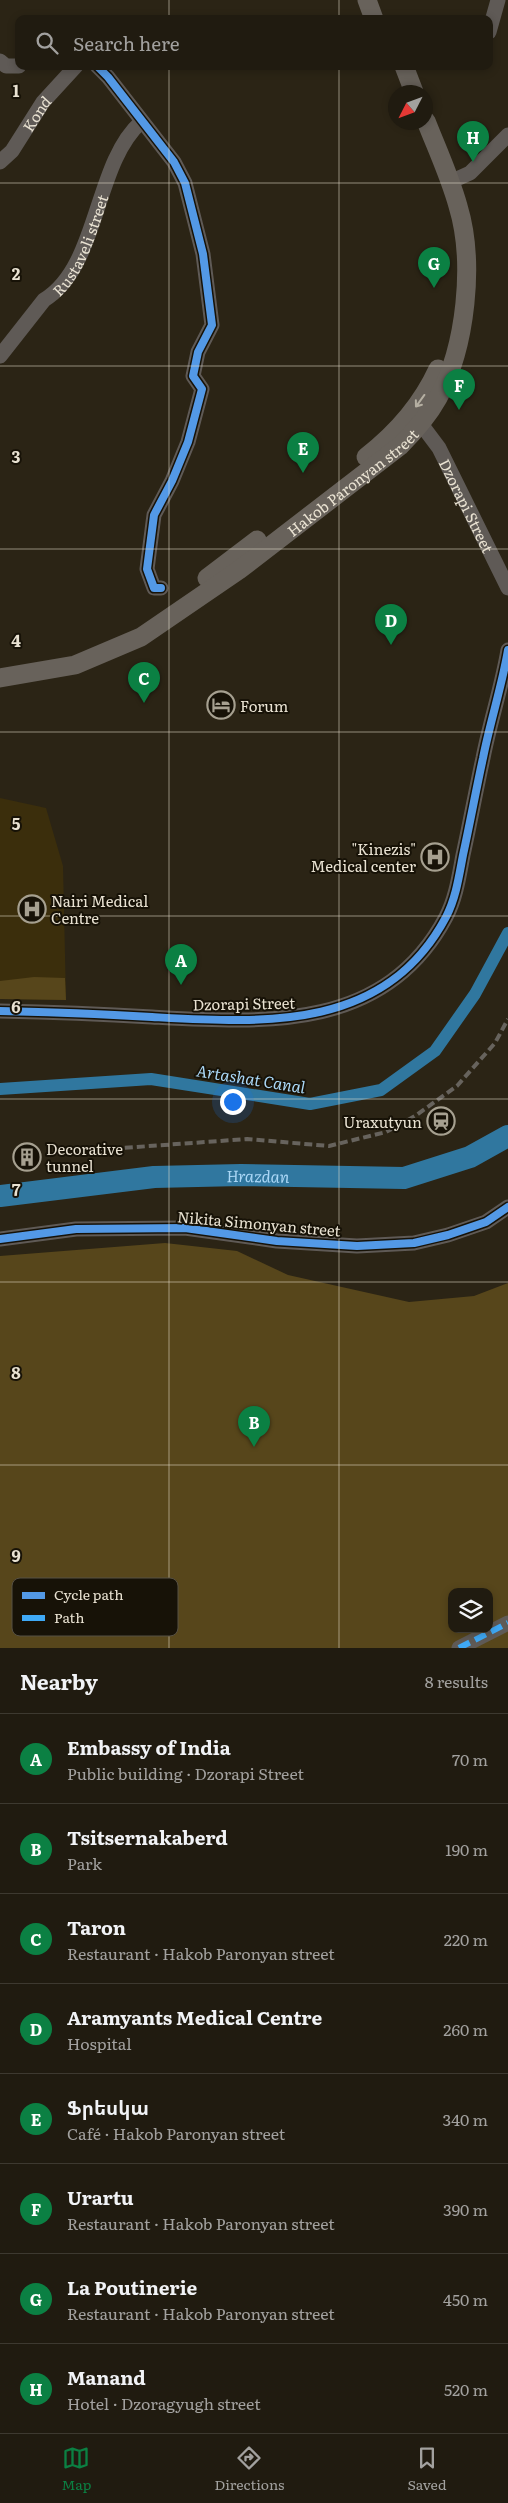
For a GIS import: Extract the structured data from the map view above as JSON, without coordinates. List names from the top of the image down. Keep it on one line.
{"streets":{"main road":["Hakob Paronyan street"],"street":["Kond","Rustaveli street","Dzorapi Street","Nikita Simonyan street"]},"crossings":[["Hakob Paronyan street","Dzorapi Street"]],"water":["Artashat Canal","Hrazdan"],"places":{"hotel":["Forum"],"hospital":["\"Kinezis\" Medical center","Nairi Medical Centre"],"station":["Uraxutyun"],"building":["Decorative tunnel"]},"legend":["Cycle path","Path"],"north":"bottom left","page":{"search":"Search here","pins":["H","G","F","E","D","C","A","B"],"heading":["Nearby","8 results"],"list":[{"mark":"A","name":"Embassy of India","note":"Public building · Dzorapi Street","value":"70 m"},{"mark":"B","name":"Tsitsernakaberd","note":"Park","value":"190 m"},{"mark":"C","name":"Taron","note":"Restaurant · Hakob Paronyan street","value":"220 m"},{"mark":"D","name":"Aramyants Medical Centre","note":"Hospital","value":"260 m"},{"mark":"E","name":"Ֆրեսկա","note":"Café · Hakob Paronyan street","value":"340 m"},{"mark":"F","name":"Urartu","note":"Restaurant · Hakob Paronyan street","value":"390 m"},{"mark":"G","name":"La Poutinerie","note":"Restaurant · Hakob Paronyan street","value":"450 m"},{"mark":"H","name":"Manand","note":"Hotel · Dzoragyugh street","value":"520 m"}],"nav":["Map","Directions","Saved"]},"grid":{"rows":["1","2","3","4","5","6","7","8","9"]}}
